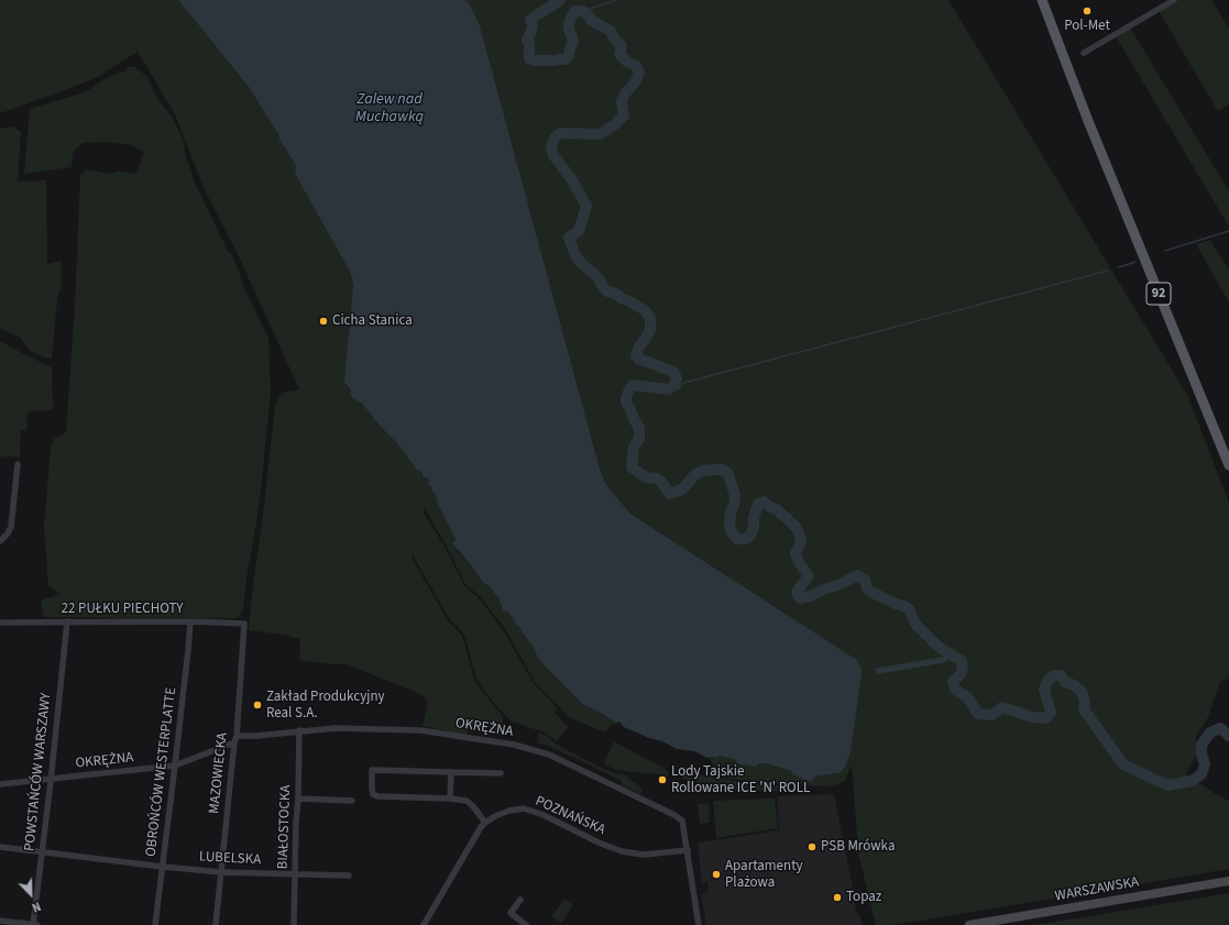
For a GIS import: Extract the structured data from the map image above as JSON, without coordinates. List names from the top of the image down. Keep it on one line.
{"streets":{"main road":["92","WARSZAWSKA"],"street":["22 PUŁKU PIECHOTY","OKRĘŻNA","POWSTAŃCÓW WARSZAWY","OBROŃCÓW WESTERPLATTE","MAZOWIECKA","POZNAŃSKA","BIAŁOSTOCKA","LUBELSKA"]},"crossings":[["22 PUŁKU PIECHOTY","POWSTAŃCÓW WARSZAWY"],["22 PUŁKU PIECHOTY","OBROŃCÓW WESTERPLATTE"],["22 PUŁKU PIECHOTY","MAZOWIECKA"],["OKRĘŻNA","POWSTAŃCÓW WARSZAWY"],["OKRĘŻNA","OBROŃCÓW WESTERPLATTE"],["OKRĘŻNA","MAZOWIECKA"],["OKRĘŻNA","POZNAŃSKA"],["OKRĘŻNA","BIAŁOSTOCKA"],["POWSTAŃCÓW WARSZAWY","LUBELSKA"],["OBROŃCÓW WESTERPLATTE","LUBELSKA"],["MAZOWIECKA","LUBELSKA"],["BIAŁOSTOCKA","LUBELSKA"]],"water":["Zalew nad Muchawką"],"places":["Pol-Met","Cicha Stanica","Zakład Produkcyjny Real S.A.","Lody Tajskie Rollowane ICE 'N' ROLL","PSB Mrówka","Apartamenty Plażowa","Topaz"],"north":"bottom right"}
